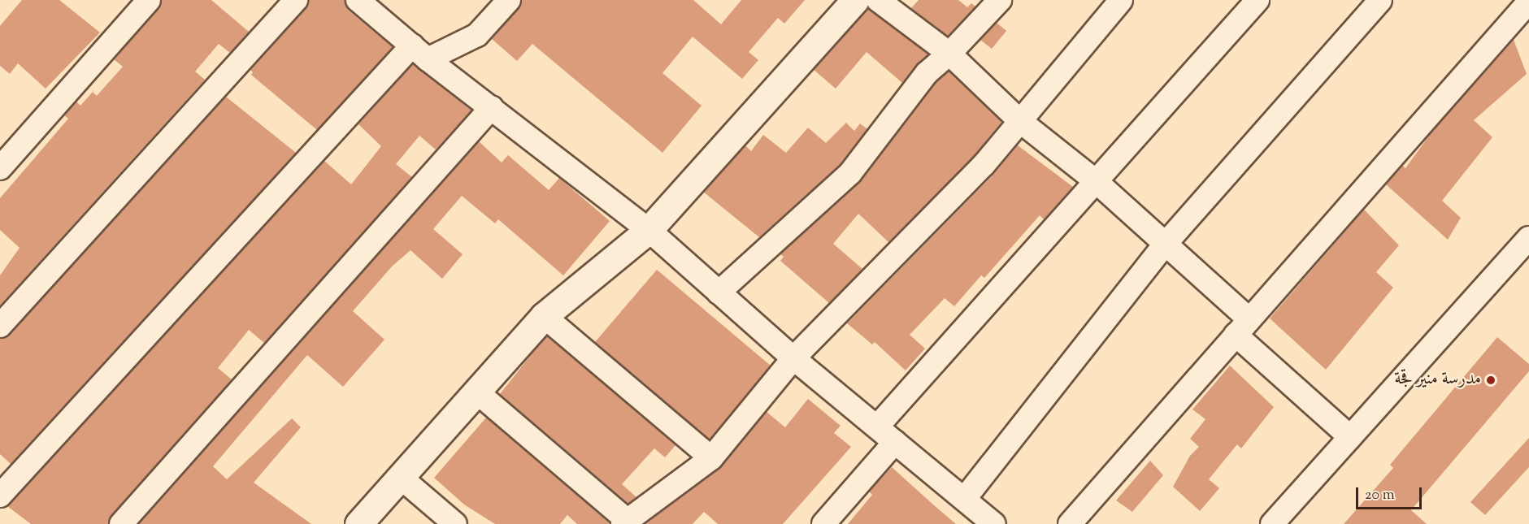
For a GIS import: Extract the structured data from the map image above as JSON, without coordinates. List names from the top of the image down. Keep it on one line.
{"places":["مدرسة منير قجة"],"scale_bar":"20 m"}
